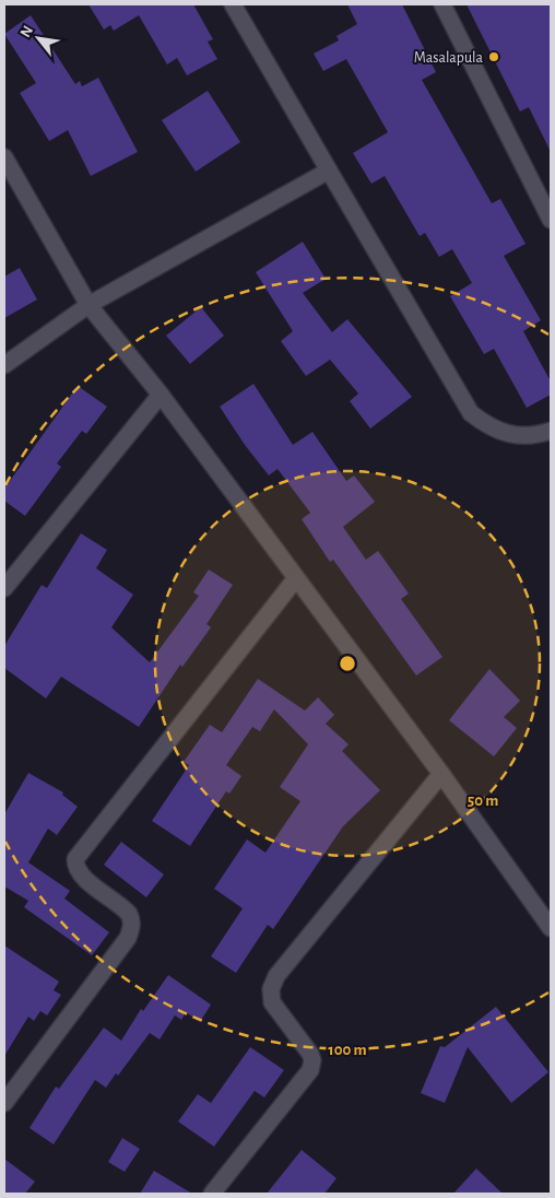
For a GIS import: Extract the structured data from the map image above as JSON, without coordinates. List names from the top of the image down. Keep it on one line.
{"places":["Masalapula"],"north":"top left","rings":["50 m","100 m"]}
